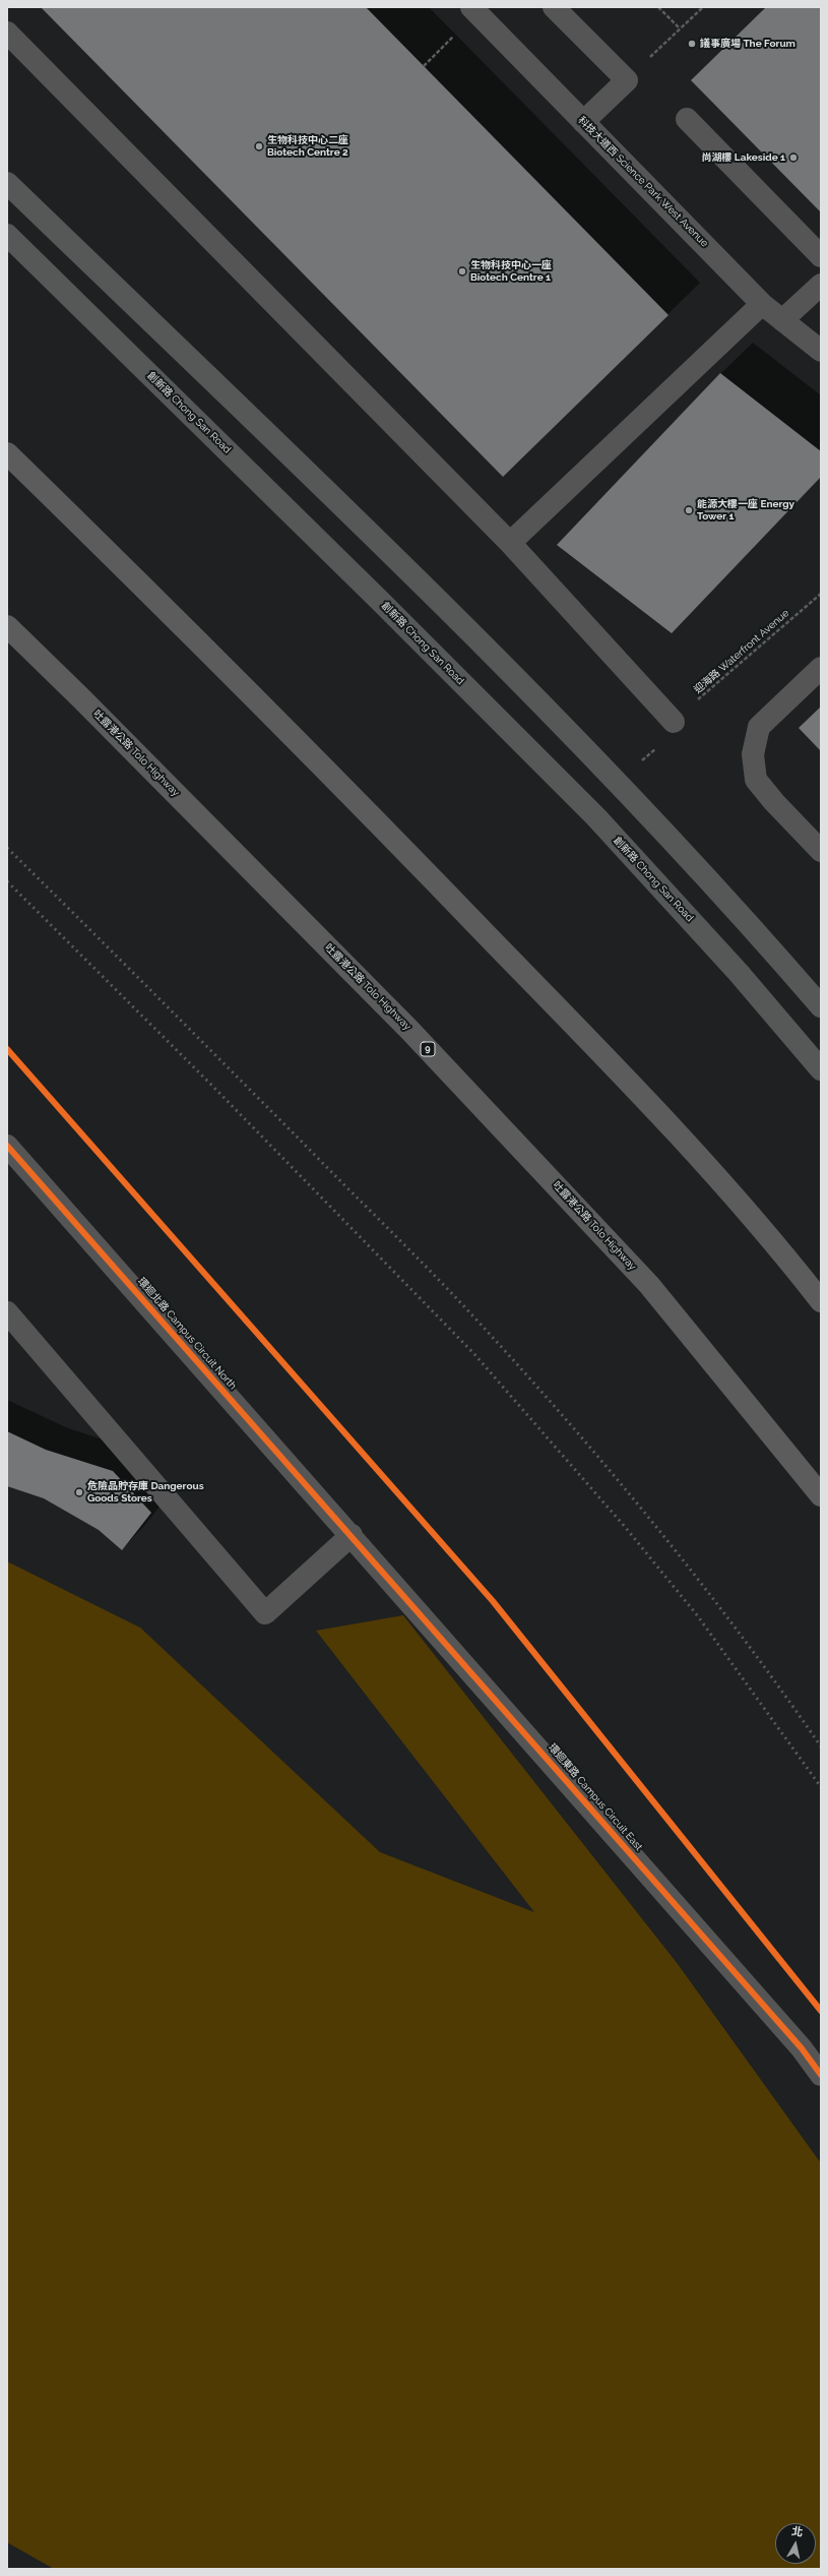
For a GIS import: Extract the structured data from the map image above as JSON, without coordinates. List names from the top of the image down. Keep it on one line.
{"streets":{"highway":["吐露港公路 Tolo Highway","9"],"main road":["創新路 Chong San Road"],"street":["科技大道西 Science Park West Avenue","環迴北路 Campus Circuit North","環迴東路 Campus Circuit East"],"path":["迎海路 Waterfront Avenue"]},"crossings":[["環迴北路 Campus Circuit North","環迴東路 Campus Circuit East"]],"places":["議事廣場 The Forum","生物科技中心二座 Biotech Centre 2","尚湖樓 Lakeside 1","生物科技中心一座 Biotech Centre 1","能源大樓一座 Energy Tower 1","危險品貯存庫 Dangerous Goods Stores"],"north":"top"}
